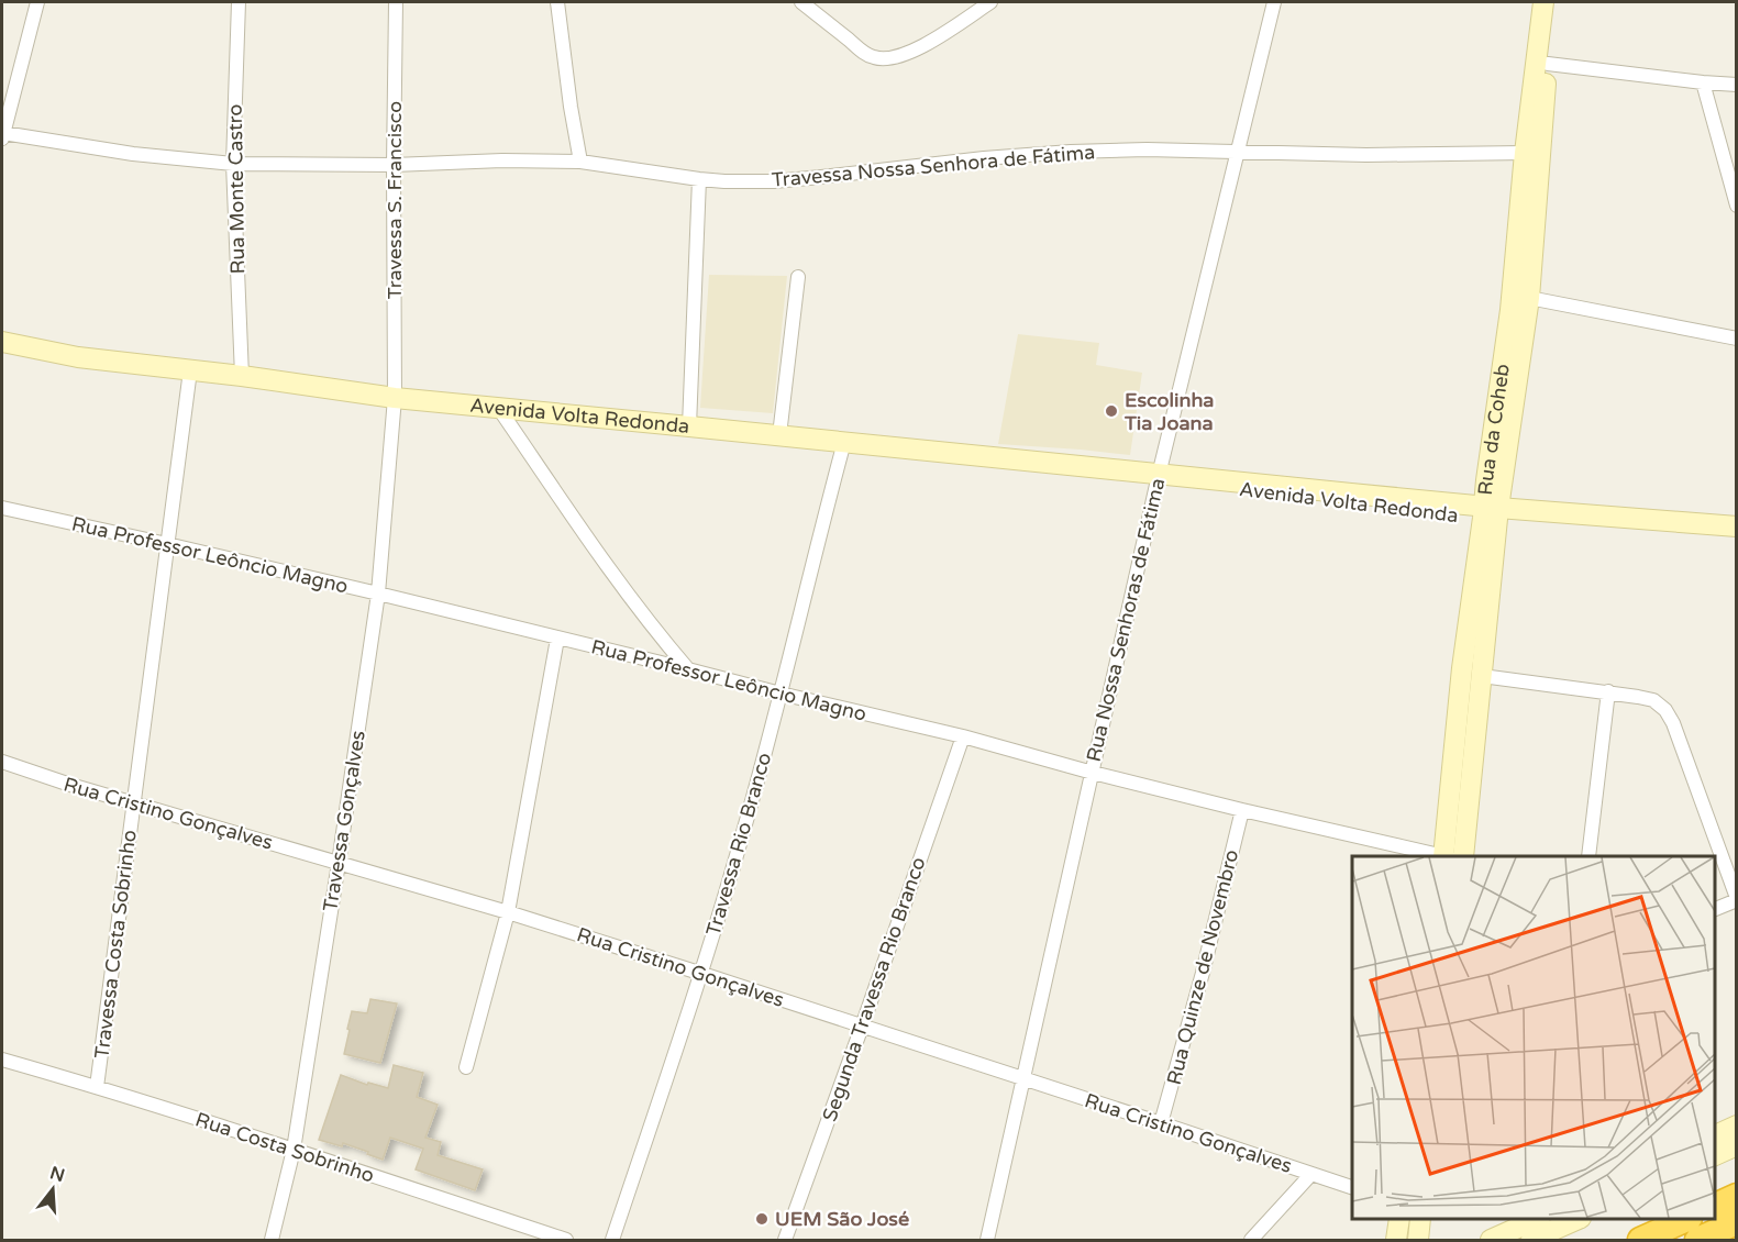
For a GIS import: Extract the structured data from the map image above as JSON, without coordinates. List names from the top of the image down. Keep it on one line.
{"streets":{"street":["Travessa Nossa Senhora de Fátima","Rua Monte Castro","Travessa S. Francisco","Avenida Volta Redonda","Rua da Coheb","Rua Professor Leôncio Magno","Rua Nossa Senhoras de Fátima","Rua Cristino Gonçalves","Travessa Gonçalves","Travessa Rio Branco","Travessa Costa Sobrinho","Rua Quinze de Novembro","Segunda Travessa Rio Branco","Rua Costa Sobrinho"]},"crossings":[["Travessa Nossa Senhora de Fátima","Rua Monte Castro"],["Travessa Nossa Senhora de Fátima","Travessa S. Francisco"],["Travessa Nossa Senhora de Fátima","Rua da Coheb"],["Travessa Nossa Senhora de Fátima","Rua Nossa Senhoras de Fátima"],["Rua Monte Castro","Avenida Volta Redonda"],["Travessa S. Francisco","Avenida Volta Redonda"],["Travessa S. Francisco","Travessa Gonçalves"],["Avenida Volta Redonda","Rua da Coheb"],["Avenida Volta Redonda","Rua Nossa Senhoras de Fátima"],["Avenida Volta Redonda","Travessa Gonçalves"],["Avenida Volta Redonda","Travessa Rio Branco"],["Avenida Volta Redonda","Travessa Costa Sobrinho"],["Rua Professor Leôncio Magno","Rua Nossa Senhoras de Fátima"],["Rua Professor Leôncio Magno","Travessa Gonçalves"],["Rua Professor Leôncio Magno","Travessa Rio Branco"],["Rua Professor Leôncio Magno","Travessa Costa Sobrinho"],["Rua Professor Leôncio Magno","Rua Quinze de Novembro"],["Rua Professor Leôncio Magno","Segunda Travessa Rio Branco"],["Rua Nossa Senhoras de Fátima","Rua Cristino Gonçalves"],["Rua Cristino Gonçalves","Travessa Gonçalves"],["Rua Cristino Gonçalves","Travessa Rio Branco"],["Rua Cristino Gonçalves","Travessa Costa Sobrinho"],["Rua Cristino Gonçalves","Rua Quinze de Novembro"],["Rua Cristino Gonçalves","Segunda Travessa Rio Branco"],["Travessa Gonçalves","Rua Costa Sobrinho"],["Travessa Costa Sobrinho","Rua Costa Sobrinho"]],"places":["Escolinha Tia Joana","UEM São José"],"north":"top"}
